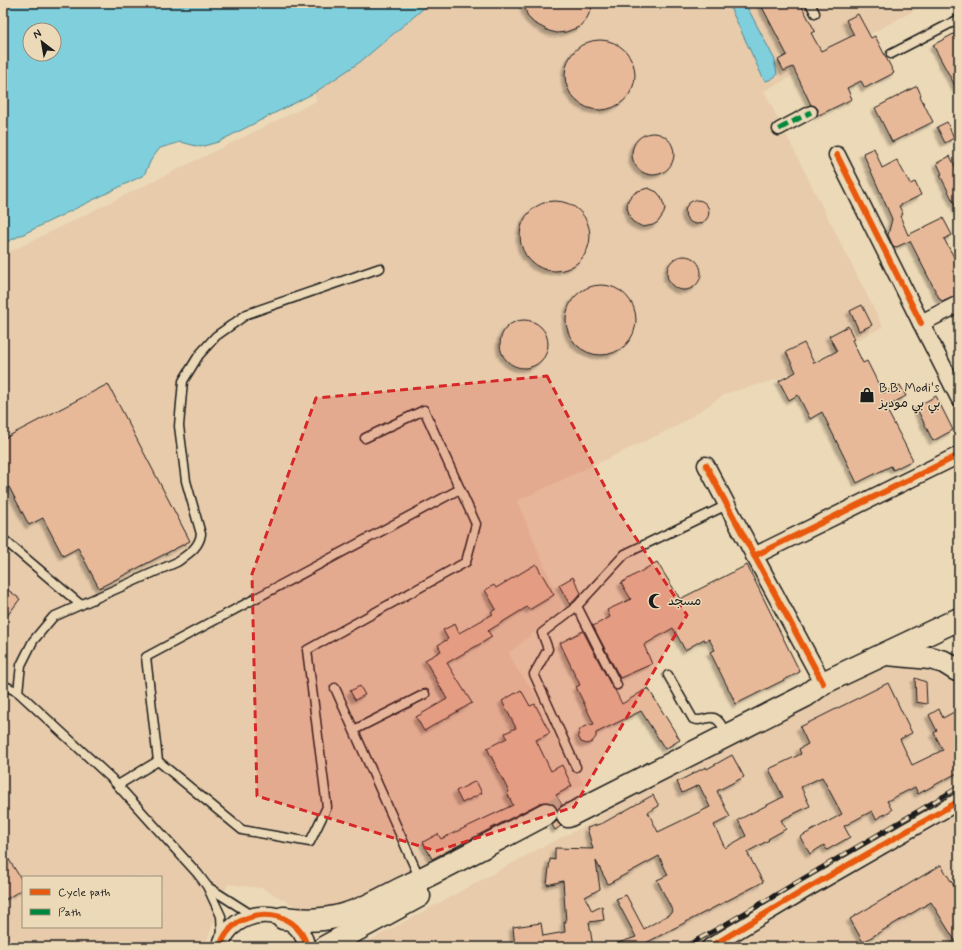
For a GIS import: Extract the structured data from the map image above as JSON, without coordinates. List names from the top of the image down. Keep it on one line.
{"places":{"shop":["B.B. Modi's بي بي موديز"],"mosque":["مسجد"]},"legend":["Cycle path","Path"],"north":"top left"}
